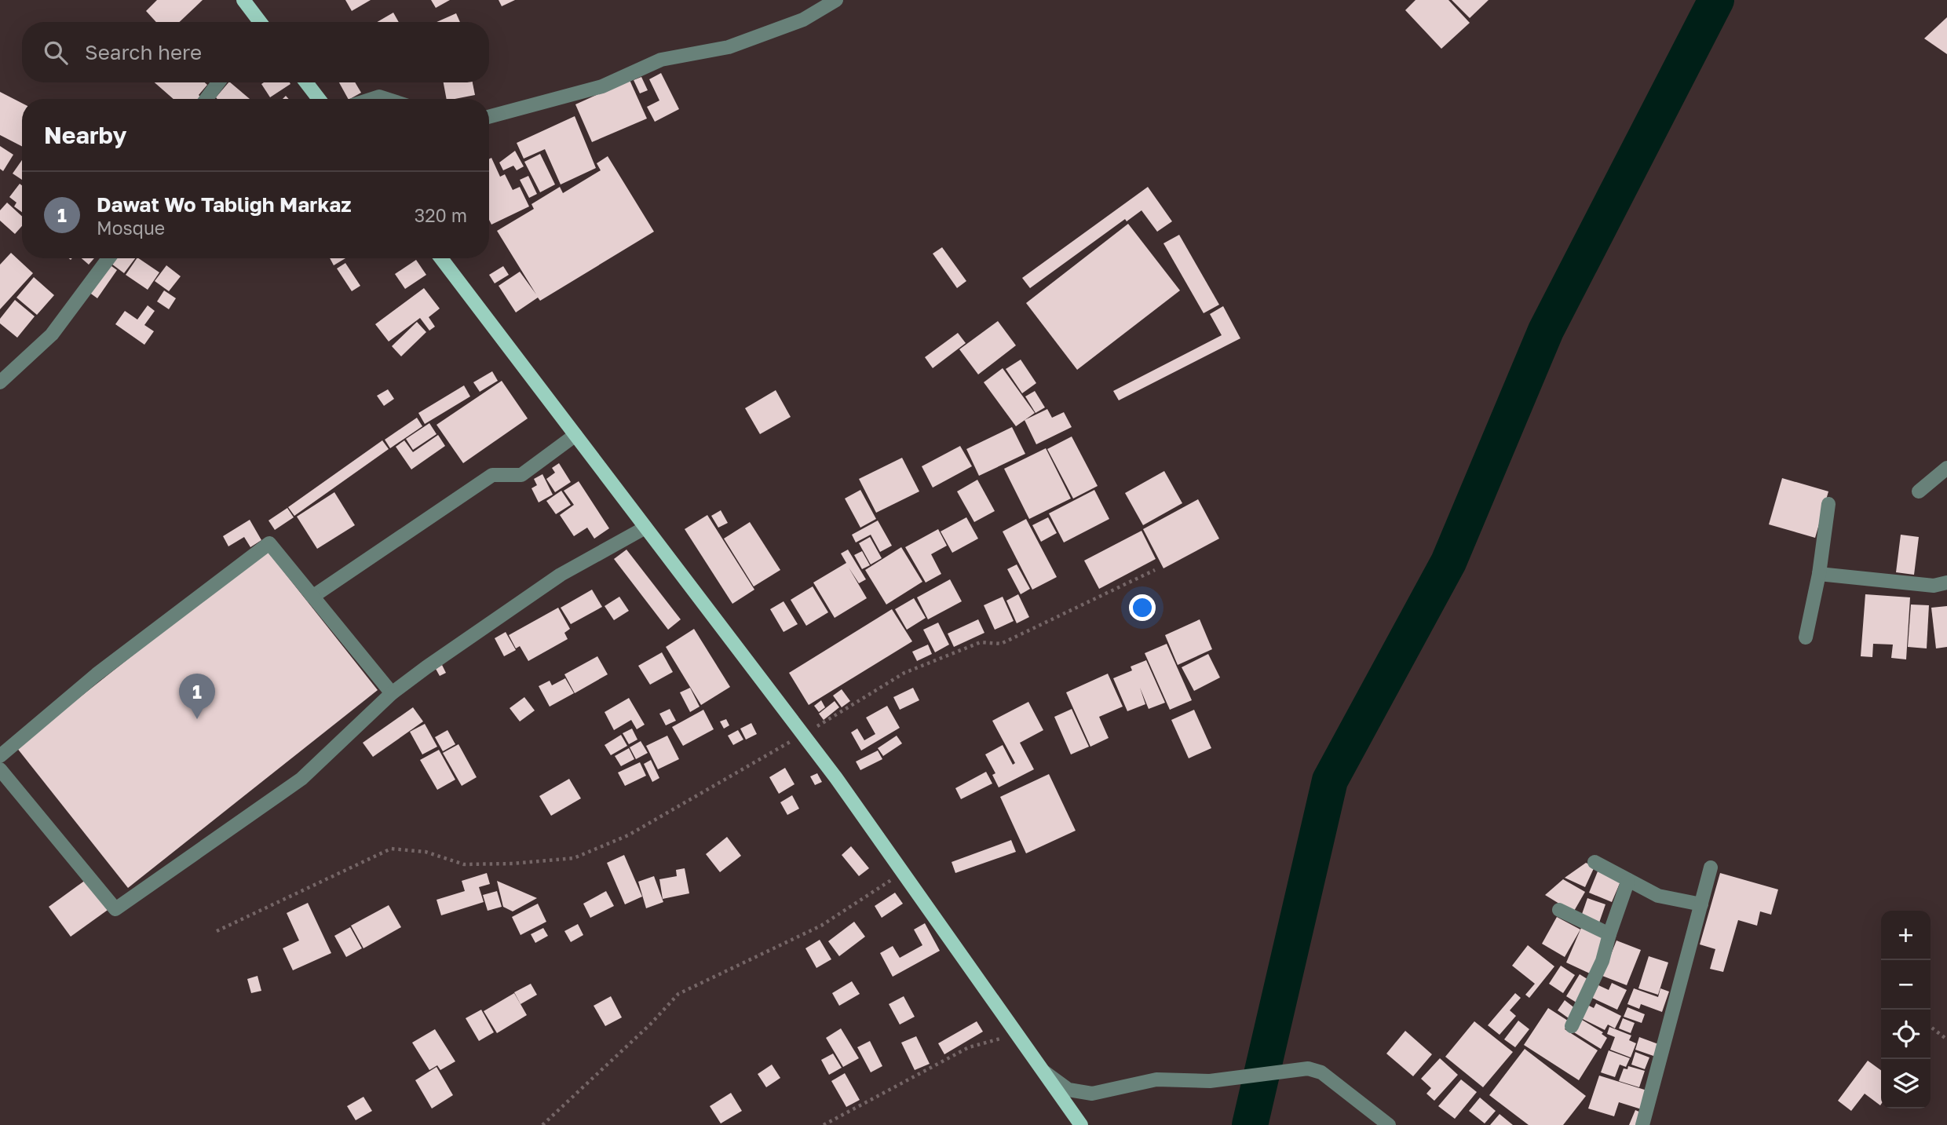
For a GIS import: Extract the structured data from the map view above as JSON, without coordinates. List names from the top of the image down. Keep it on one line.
{"page":{"search":"Search here","heading":"Nearby","list":[{"mark":"1","name":"Dawat Wo Tabligh Markaz","note":"Mosque","value":"320 m"}],"pins":"1","map_buttons":["+","−"]}}
